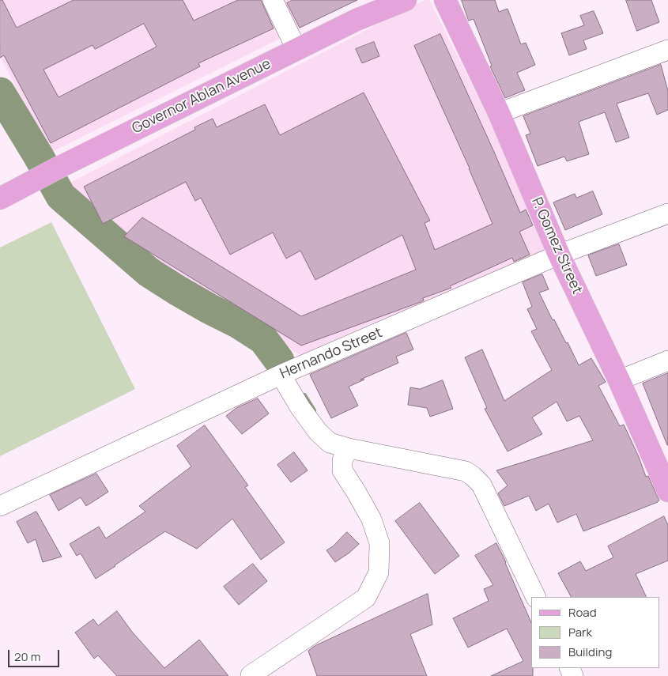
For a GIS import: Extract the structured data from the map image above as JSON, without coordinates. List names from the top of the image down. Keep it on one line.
{"streets":{"main road":["Governor Ablan Avenue","P. Gomez Street"],"street":["Hernando Street"]},"crossings":[["P. Gomez Street","Hernando Street"]],"legend":["Road","Park","Building"],"scale_bar":"20 m"}
